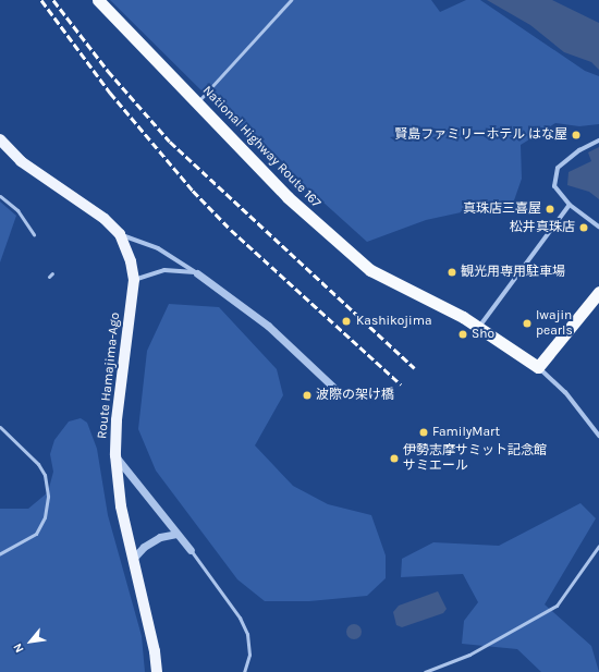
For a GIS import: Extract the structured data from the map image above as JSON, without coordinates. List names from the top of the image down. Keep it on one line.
{"streets":{"highway":["National Highway Route 167"],"main road":["Route Hamajima-Ago"]},"places":["賢島ファミリーホテル はな屋","真珠店三喜屋","松井真珠店","観光用専用駐車場","Kashikojima","Iwajin pearls","Sho","波際の架け橋","FamilyMart","伊勢志摩サミット記念館 サミエール"],"north":"bottom left"}
